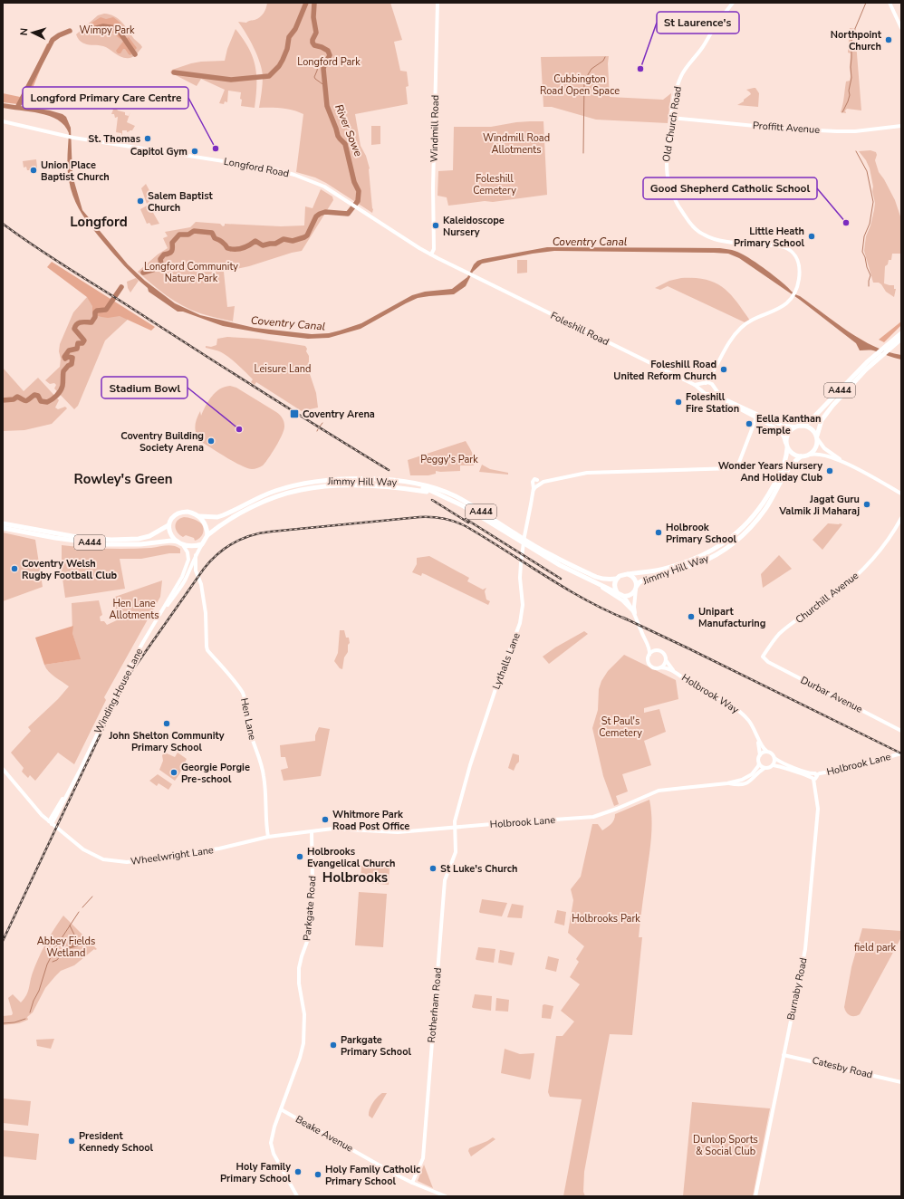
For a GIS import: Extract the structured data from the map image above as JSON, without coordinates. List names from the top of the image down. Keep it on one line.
{"streets":{"highway":["A444","Jimmy Hill Way"],"street":["Old Church Road","Proffitt Avenue","Windmill Road","Longford Road","Foleshill Road","Churchill Avenue","Lythalls Lane","Winding House Lane","Holbrook Way","Durbar Avenue","Hen Lane","Holbrook Lane","Wheelwright Lane","Parkgate Road","Burnaby Road","Rotherham Road","Catesby Road","Beake Avenue"]},"crossings":[["Old Church Road","Proffitt Avenue"],["Old Church Road","Foleshill Road"],["Windmill Road","Longford Road"],["Longford Road","Foleshill Road"],["A444","Jimmy Hill Way"],["A444","Winding House Lane"],["A444","Holbrook Way"],["Jimmy Hill Way","Winding House Lane"],["Jimmy Hill Way","Holbrook Way"],["Churchill Avenue","Durbar Avenue"],["Lythalls Lane","Holbrook Lane"],["Lythalls Lane","Rotherham Road"],["Winding House Lane","Hen Lane"],["Winding House Lane","Wheelwright Lane"],["Holbrook Way","Holbrook Lane"],["Hen Lane","Wheelwright Lane"],["Holbrook Lane","Wheelwright Lane"],["Holbrook Lane","Parkgate Road"],["Holbrook Lane","Burnaby Road"],["Holbrook Lane","Rotherham Road"],["Wheelwright Lane","Parkgate Road"],["Parkgate Road","Beake Avenue"],["Burnaby Road","Catesby Road"],["Rotherham Road","Beake Avenue"]],"districts":["Longford","Rowley's Green","Holbrooks"],"water":["River Sowe","Coventry Canal"],"parks":["Wimpy Park","Longford Park","Cubbington Road Open Space","Windmill Road Allotments","Foleshill Cemetery","Longford Community Nature Park","Leisure Land","Peggy's Park","Hen Lane Allotments","St Paul's Cemetery","Holbrooks Park","Abbey Fields Wetland","field park","Dunlop Sports & Social Club"],"places":{"other":["Northpoint Church","St Laurence's","St. Thomas","Longford Primary Care Centre","Capitol Gym","Union Place Baptist Church","Salem Baptist Church","Good Shepherd Catholic School","Kaleidoscope Nursery","Little Heath Primary School","Foleshill Road United Reform Church","Foleshill Fire Station","Eella Kanthan Temple","Stadium Bowl","Coventry Building Society Arena","Wonder Years Nursery And Holiday Club","Jagat Guru Valmik Ji Maharaj","Holbrook Primary School","Coventry Welsh Rugby Football Club","Unipart Manufacturing","John Shelton Community Primary School","Georgie Porgie Pre-school","Whitmore Park Road Post Office","Holbrooks Evangelical Church","St Luke's Church","Parkgate Primary School","President Kennedy School","Holy Family Primary School","Holy Family Catholic Primary School"],"transit":["Coventry Arena"]},"north":"left"}
